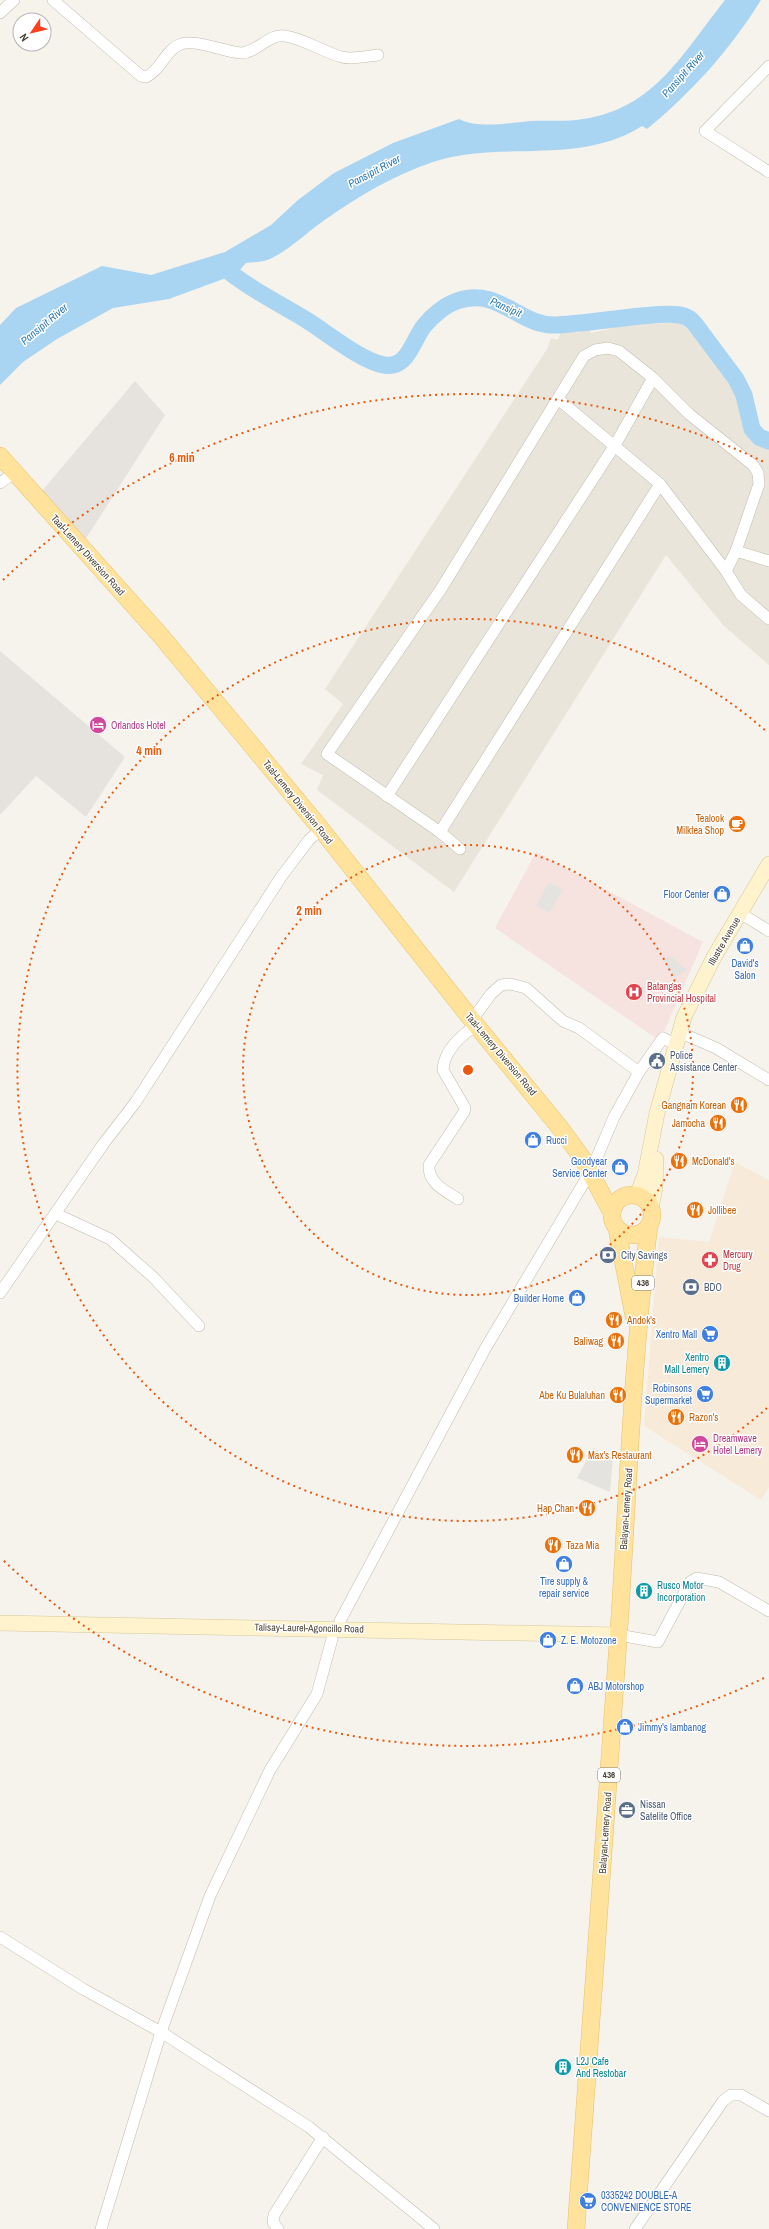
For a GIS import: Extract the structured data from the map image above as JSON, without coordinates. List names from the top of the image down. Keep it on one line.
{"streets":{"main road":["Taal-Lemery Diversion Road","Illustre Avenue","436","Balayan-Lemery Road","Talisay-Laurel-Agoncillo Road"]},"crossings":[["Taal-Lemery Diversion Road","Illustre Avenue"],["Taal-Lemery Diversion Road","436"],["Taal-Lemery Diversion Road","Balayan-Lemery Road"],["Illustre Avenue","436"],["Illustre Avenue","Balayan-Lemery Road"],["436","Balayan-Lemery Road"],["Balayan-Lemery Road","Talisay-Laurel-Agoncillo Road"]],"water":["Pansipit River","Pansipit"],"places":{"hotel":["Orlandos Hotel","Dreamwave Hotel Lemery"],"cafe":["Tealook Milktea Shop"],"shop":["Floor Center","David's Salon","Rucci","Goodyear Service Center","Builder Home","Tire supply & repair service","Z. E. Motozone","ABJ Motorshop","Jimmy's lambanog"],"hospital":["Batangas Provincial Hospital"],"public building":["Police Assistance Center"],"restaurant":["Gangnam Korean","Jamocha","McDonald's","Jollibee","Andok's","Baliwag","Abe Ku Bulaluhan","Razon's","Max's Restaurant","Hap Chan","Taza Mia"],"bank":["City Savings","BDO"],"pharmacy":["Mercury Drug"],"supermarket":["Xentro Mall","Robinsons Supermarket","0335242 DOUBLE-A CONVENIENCE STORE"],"building":["Xentro Mall Lemery","Rusco Motor Incorporation","L2J Cafe And Restobar"],"office":["Nissan Satelite Office"]},"north":"bottom left","rings":["6 min","4 min","2 min"]}
